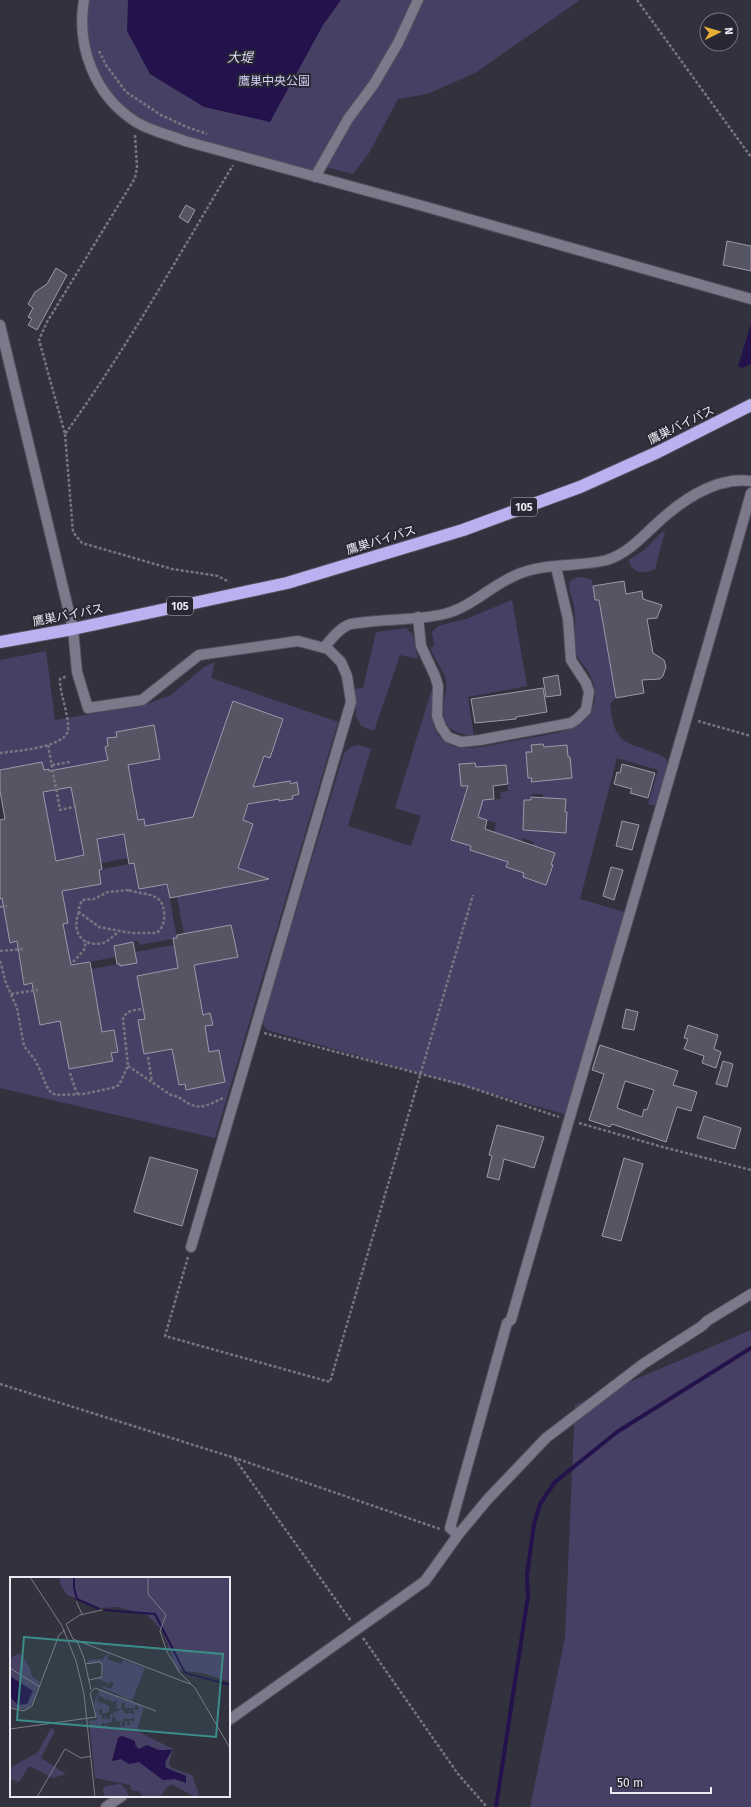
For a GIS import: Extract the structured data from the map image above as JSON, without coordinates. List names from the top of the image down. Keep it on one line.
{"streets":{"highway":["鷹巣バイパス","105"]},"water":["大堤"],"parks":["鷹巣中央公園"],"scale_bar":"50 m","north":"right"}
